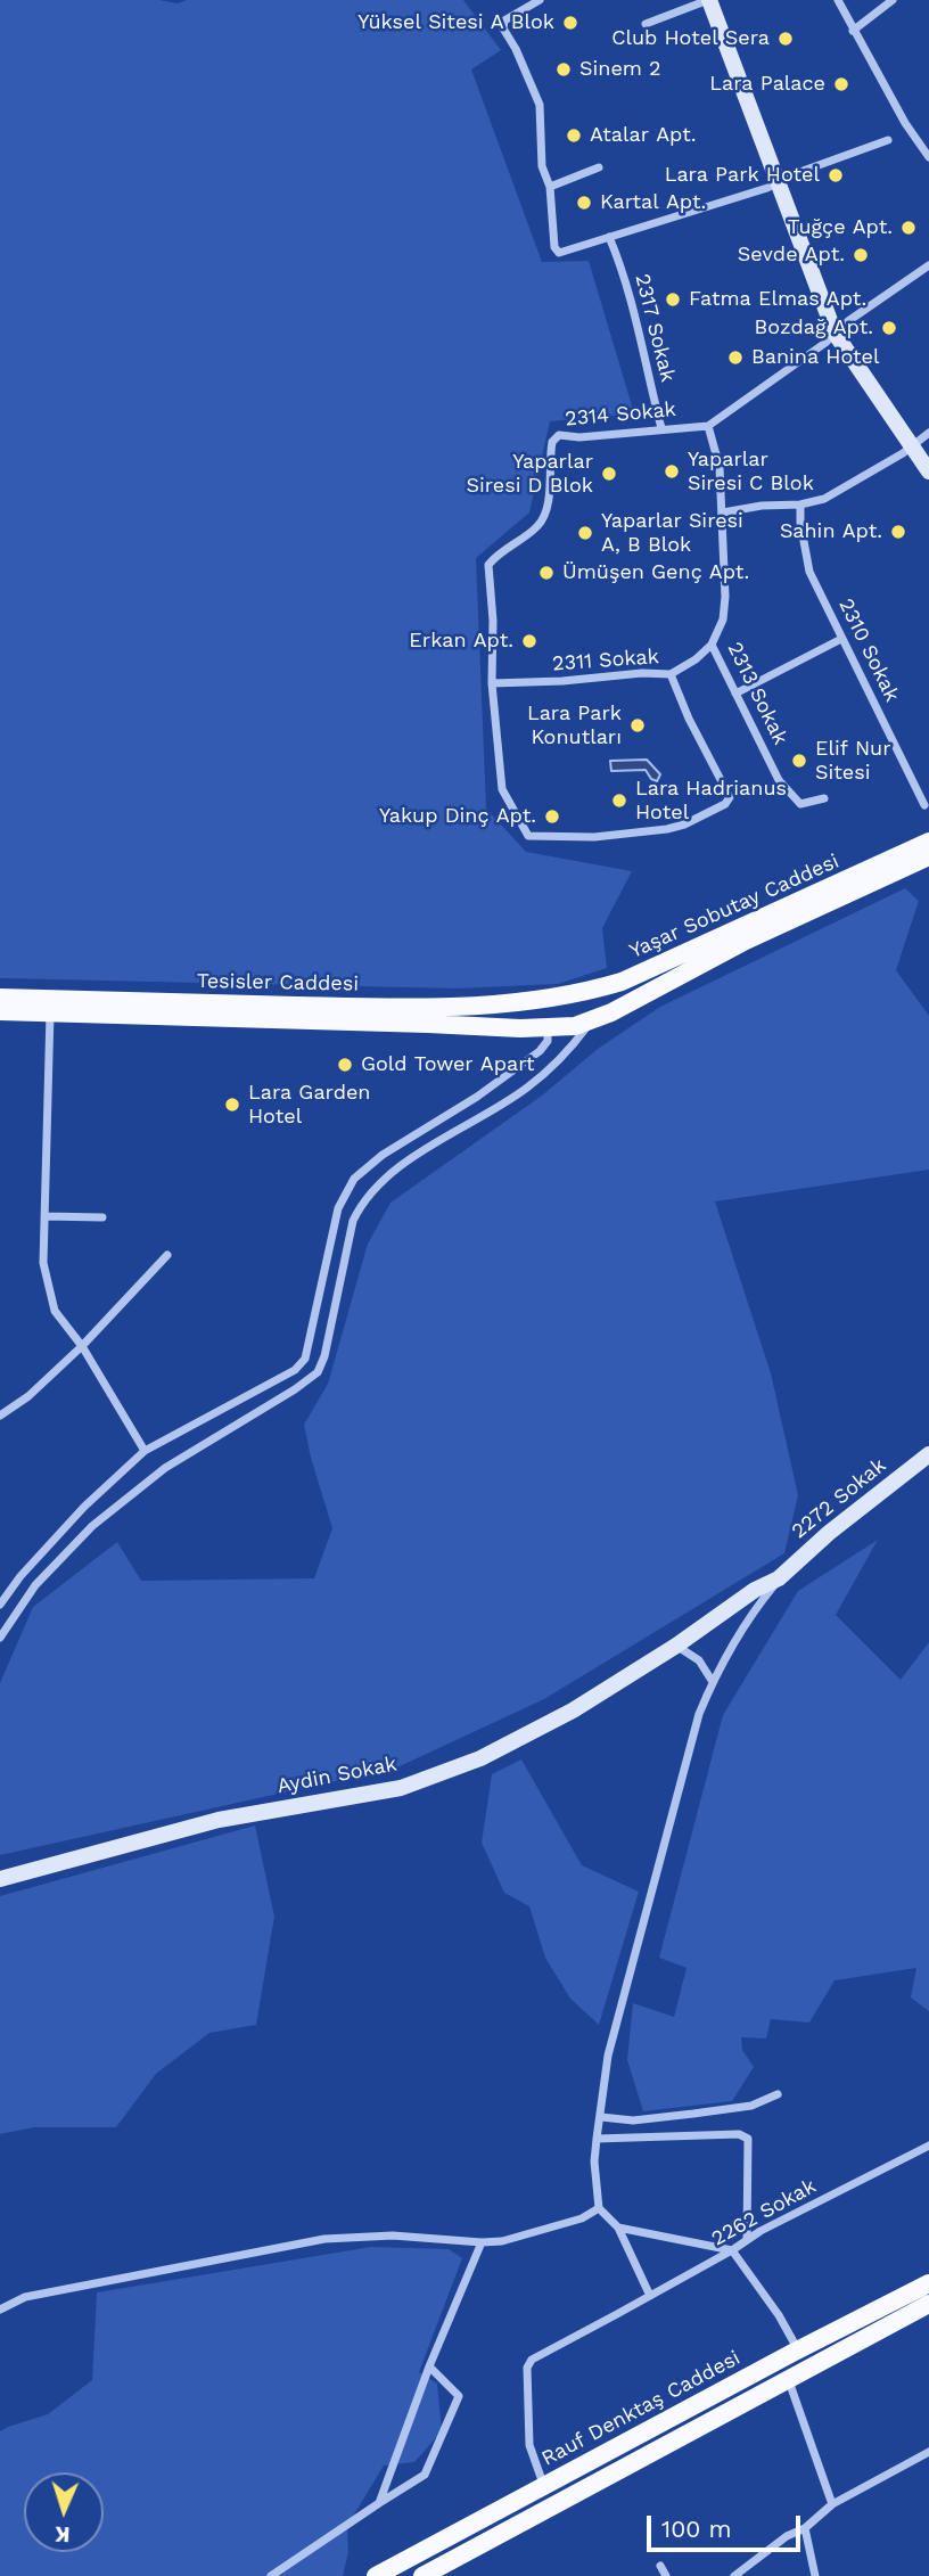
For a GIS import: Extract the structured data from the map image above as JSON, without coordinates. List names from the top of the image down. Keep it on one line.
{"streets":{"main road":["Yaşar Sobutay Caddesi","Tesisler Caddesi","Rauf Denktaş Caddesi"],"street":["2317 Sokak","2314 Sokak","2310 Sokak","2311 Sokak","2313 Sokak","2272 Sokak","Aydin Sokak","2262 Sokak"]},"crossings":[["2317 Sokak","2314 Sokak"],["2314 Sokak","2311 Sokak"],["2314 Sokak","2313 Sokak"],["2311 Sokak","2313 Sokak"],["Yaşar Sobutay Caddesi","Tesisler Caddesi"],["2272 Sokak","Aydin Sokak"],["2262 Sokak","Rauf Denktaş Caddesi"]],"places":["Yüksel Sitesi A Blok","Club Hotel Sera","Sinem 2","Lara Palace","Atalar Apt.","Lara Park Hotel","Kartal Apt.","Tuğçe Apt.","Sevde Apt.","Fatma Elmas Apt.","Bozdağ Apt.","Banina Hotel","Yaparlar Siresi C Blok","Yaparlar Siresi D Blok","Sahin Apt.","Yaparlar Siresi A, B Blok","Ümüşen Genç Apt.","Erkan Apt.","Lara Park Konutları","Elif Nur Sitesi","Lara Hadrianus Hotel","Yakup Dinç Apt.","Gold Tower Apart","Lara Garden Hotel"],"scale_bar":"100 m","north":"bottom"}
